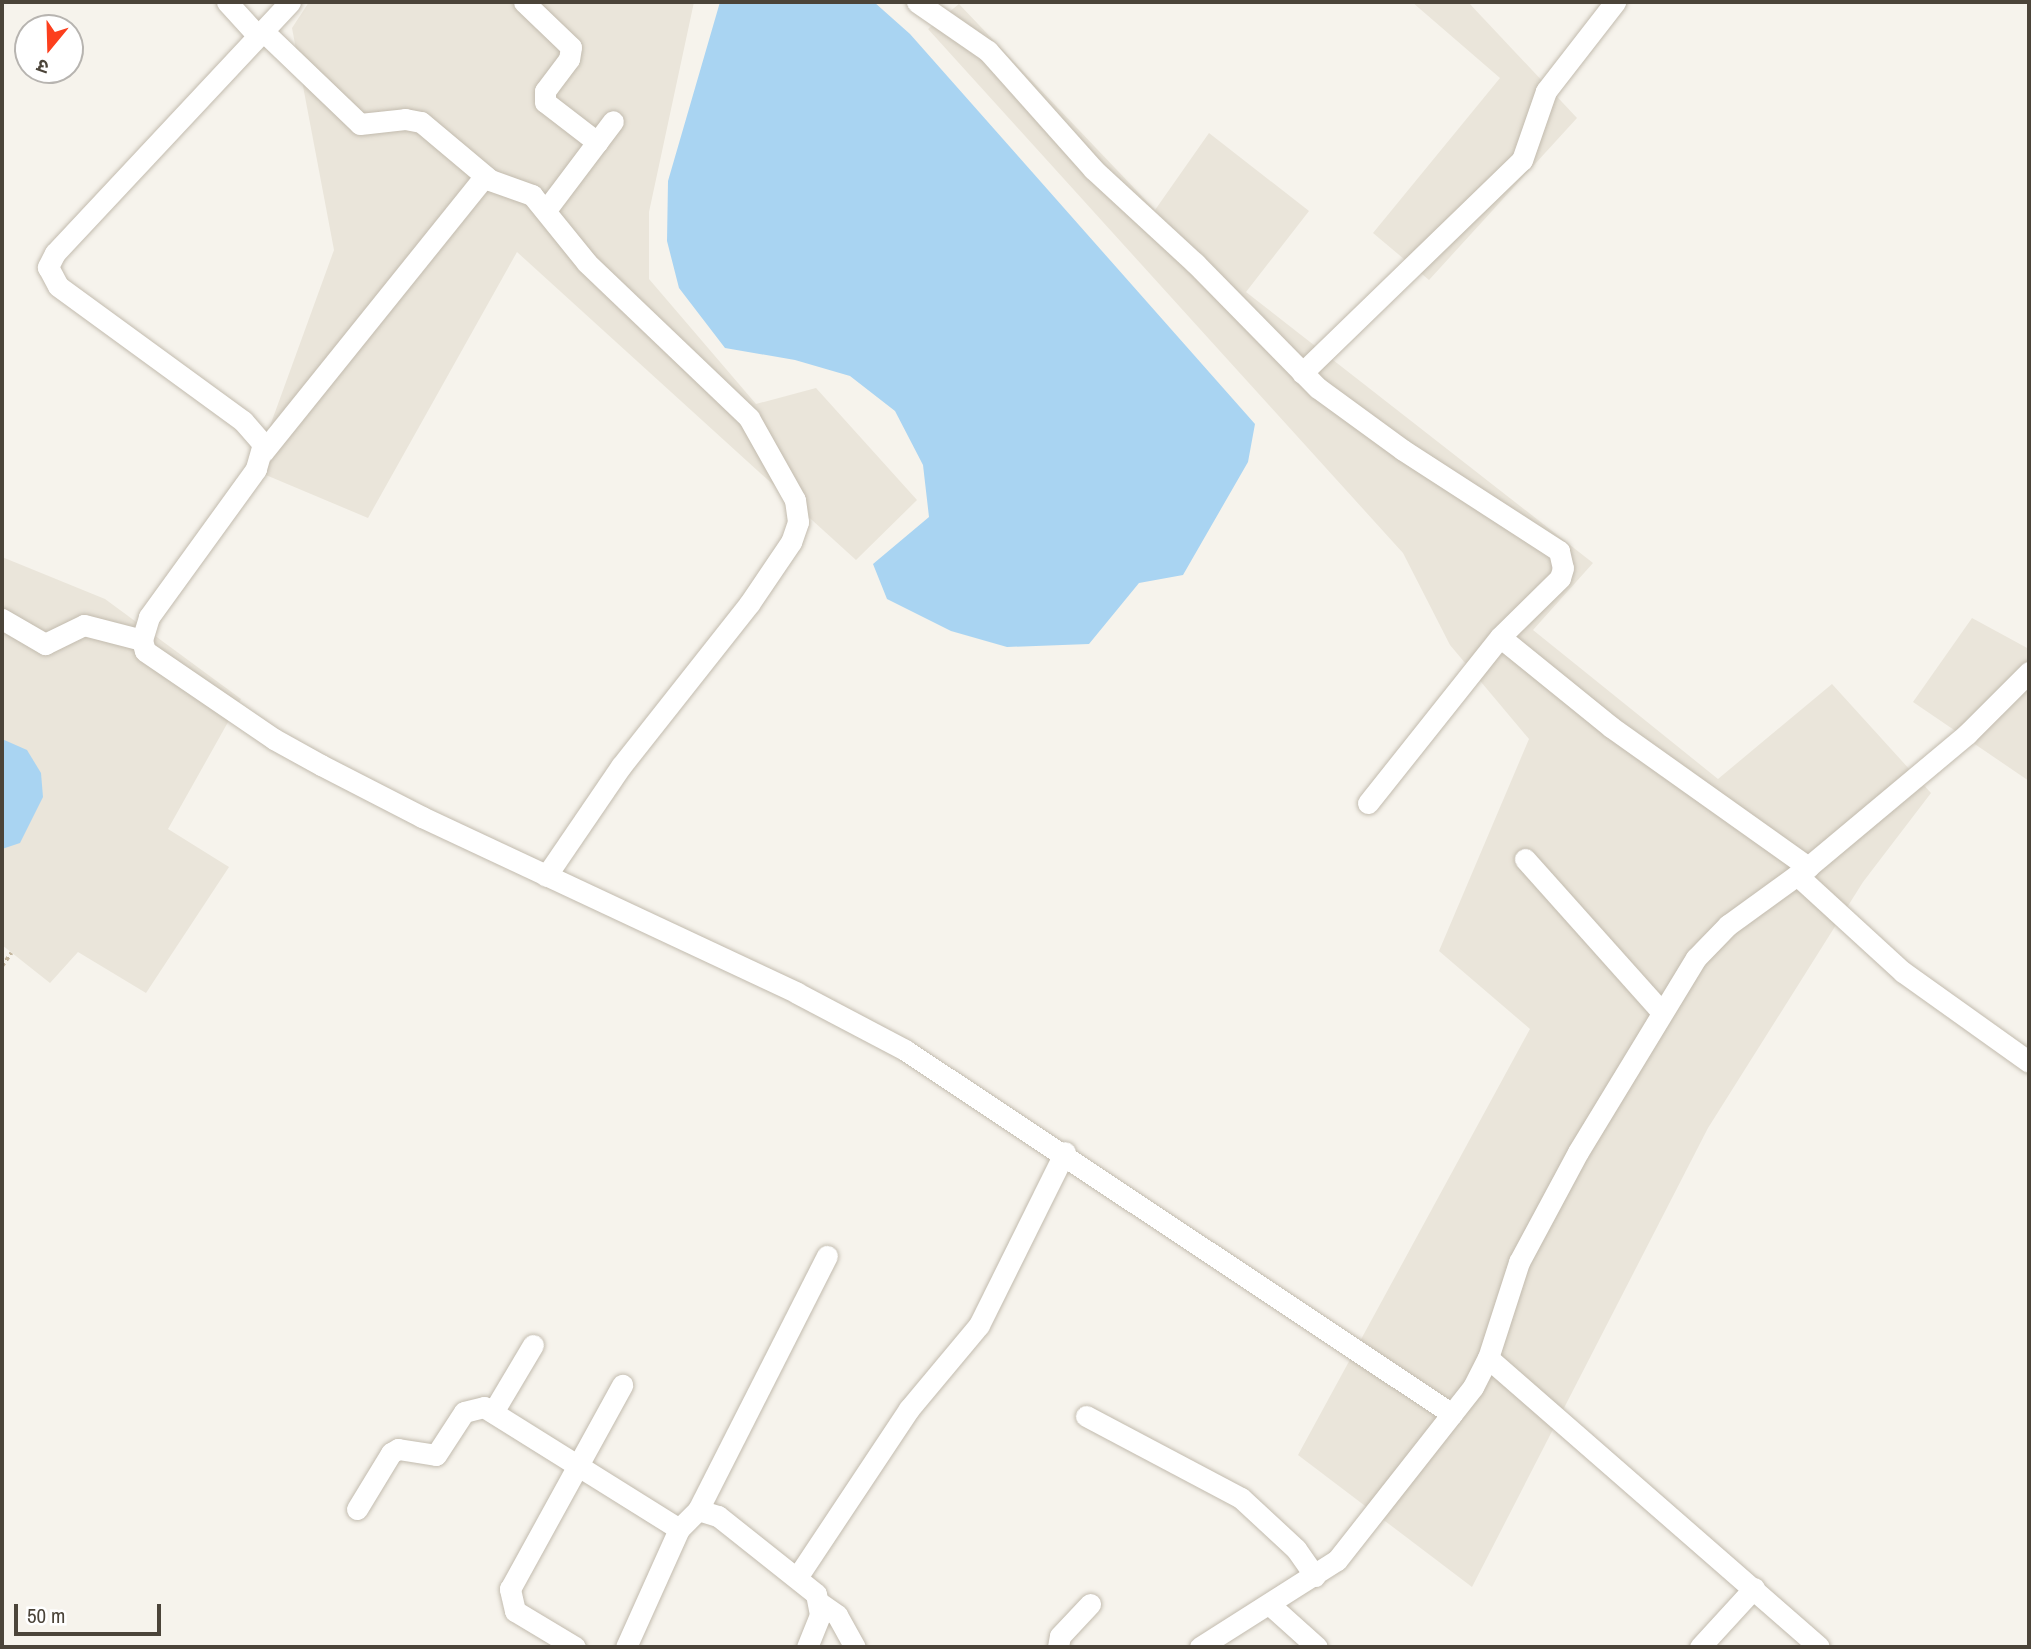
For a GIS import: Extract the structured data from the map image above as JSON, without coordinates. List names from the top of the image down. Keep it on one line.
{"scale_bar":"50 m","north":"bottom"}
